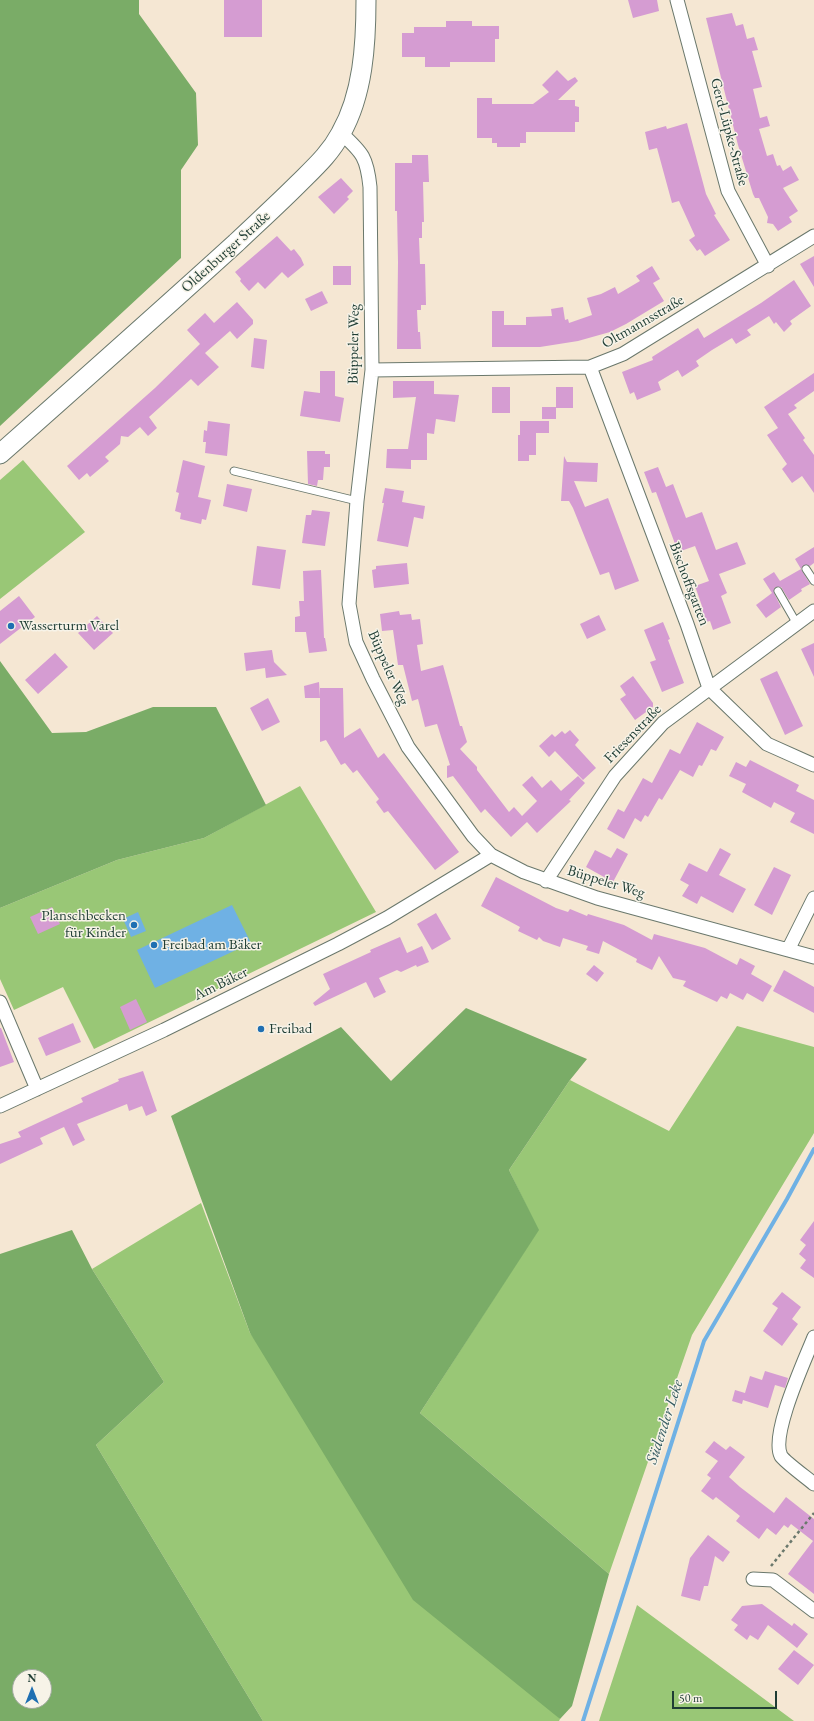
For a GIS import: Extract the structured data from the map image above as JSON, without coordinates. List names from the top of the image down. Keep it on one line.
{"streets":{"main road":["Oldenburger Straße"],"street":["Gerd-Lüpke-Straße","Oltmannsstraße","Büppeler Weg","Bischoffsgarten","Friesenstraße","Am Bäker"]},"crossings":[["Gerd-Lüpke-Straße","Oltmannsstraße"],["Oldenburger Straße","Büppeler Weg"],["Oltmannsstraße","Büppeler Weg"],["Oltmannsstraße","Bischoffsgarten"],["Büppeler Weg","Friesenstraße"],["Büppeler Weg","Am Bäker"],["Bischoffsgarten","Friesenstraße"]],"water":["Südender Leke"],"places":["Wasserturm Varel","Planschbecken für Kinder","Freibad am Bäker","Freibad"],"scale_bar":"50 m","north":"top"}
